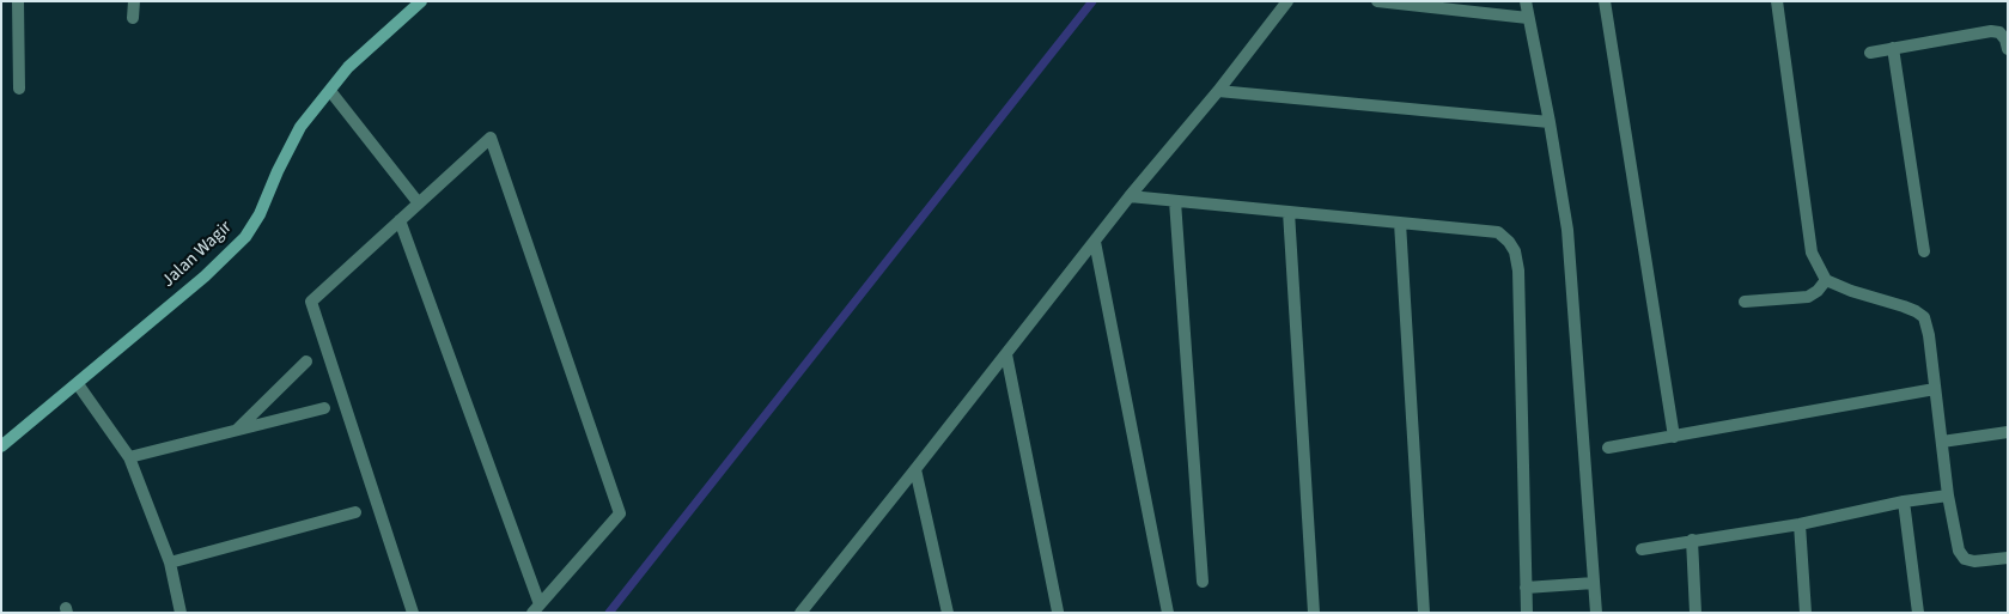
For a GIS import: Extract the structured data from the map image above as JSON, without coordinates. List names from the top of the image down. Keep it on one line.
{"streets":{"street":["Jalan Wagir"]}}
